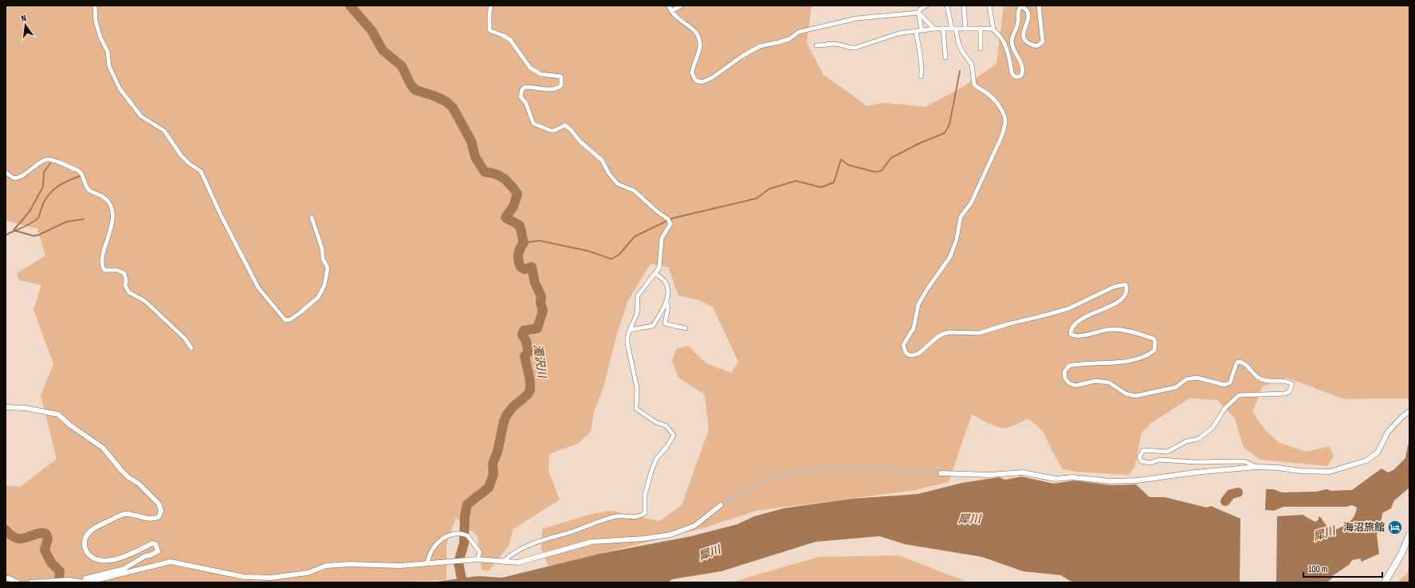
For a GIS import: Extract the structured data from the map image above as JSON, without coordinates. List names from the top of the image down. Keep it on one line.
{"water":["濁沢川","犀川"],"places":{"hotel":["海沼旅館"]},"scale_bar":"100 m","north":"top"}
